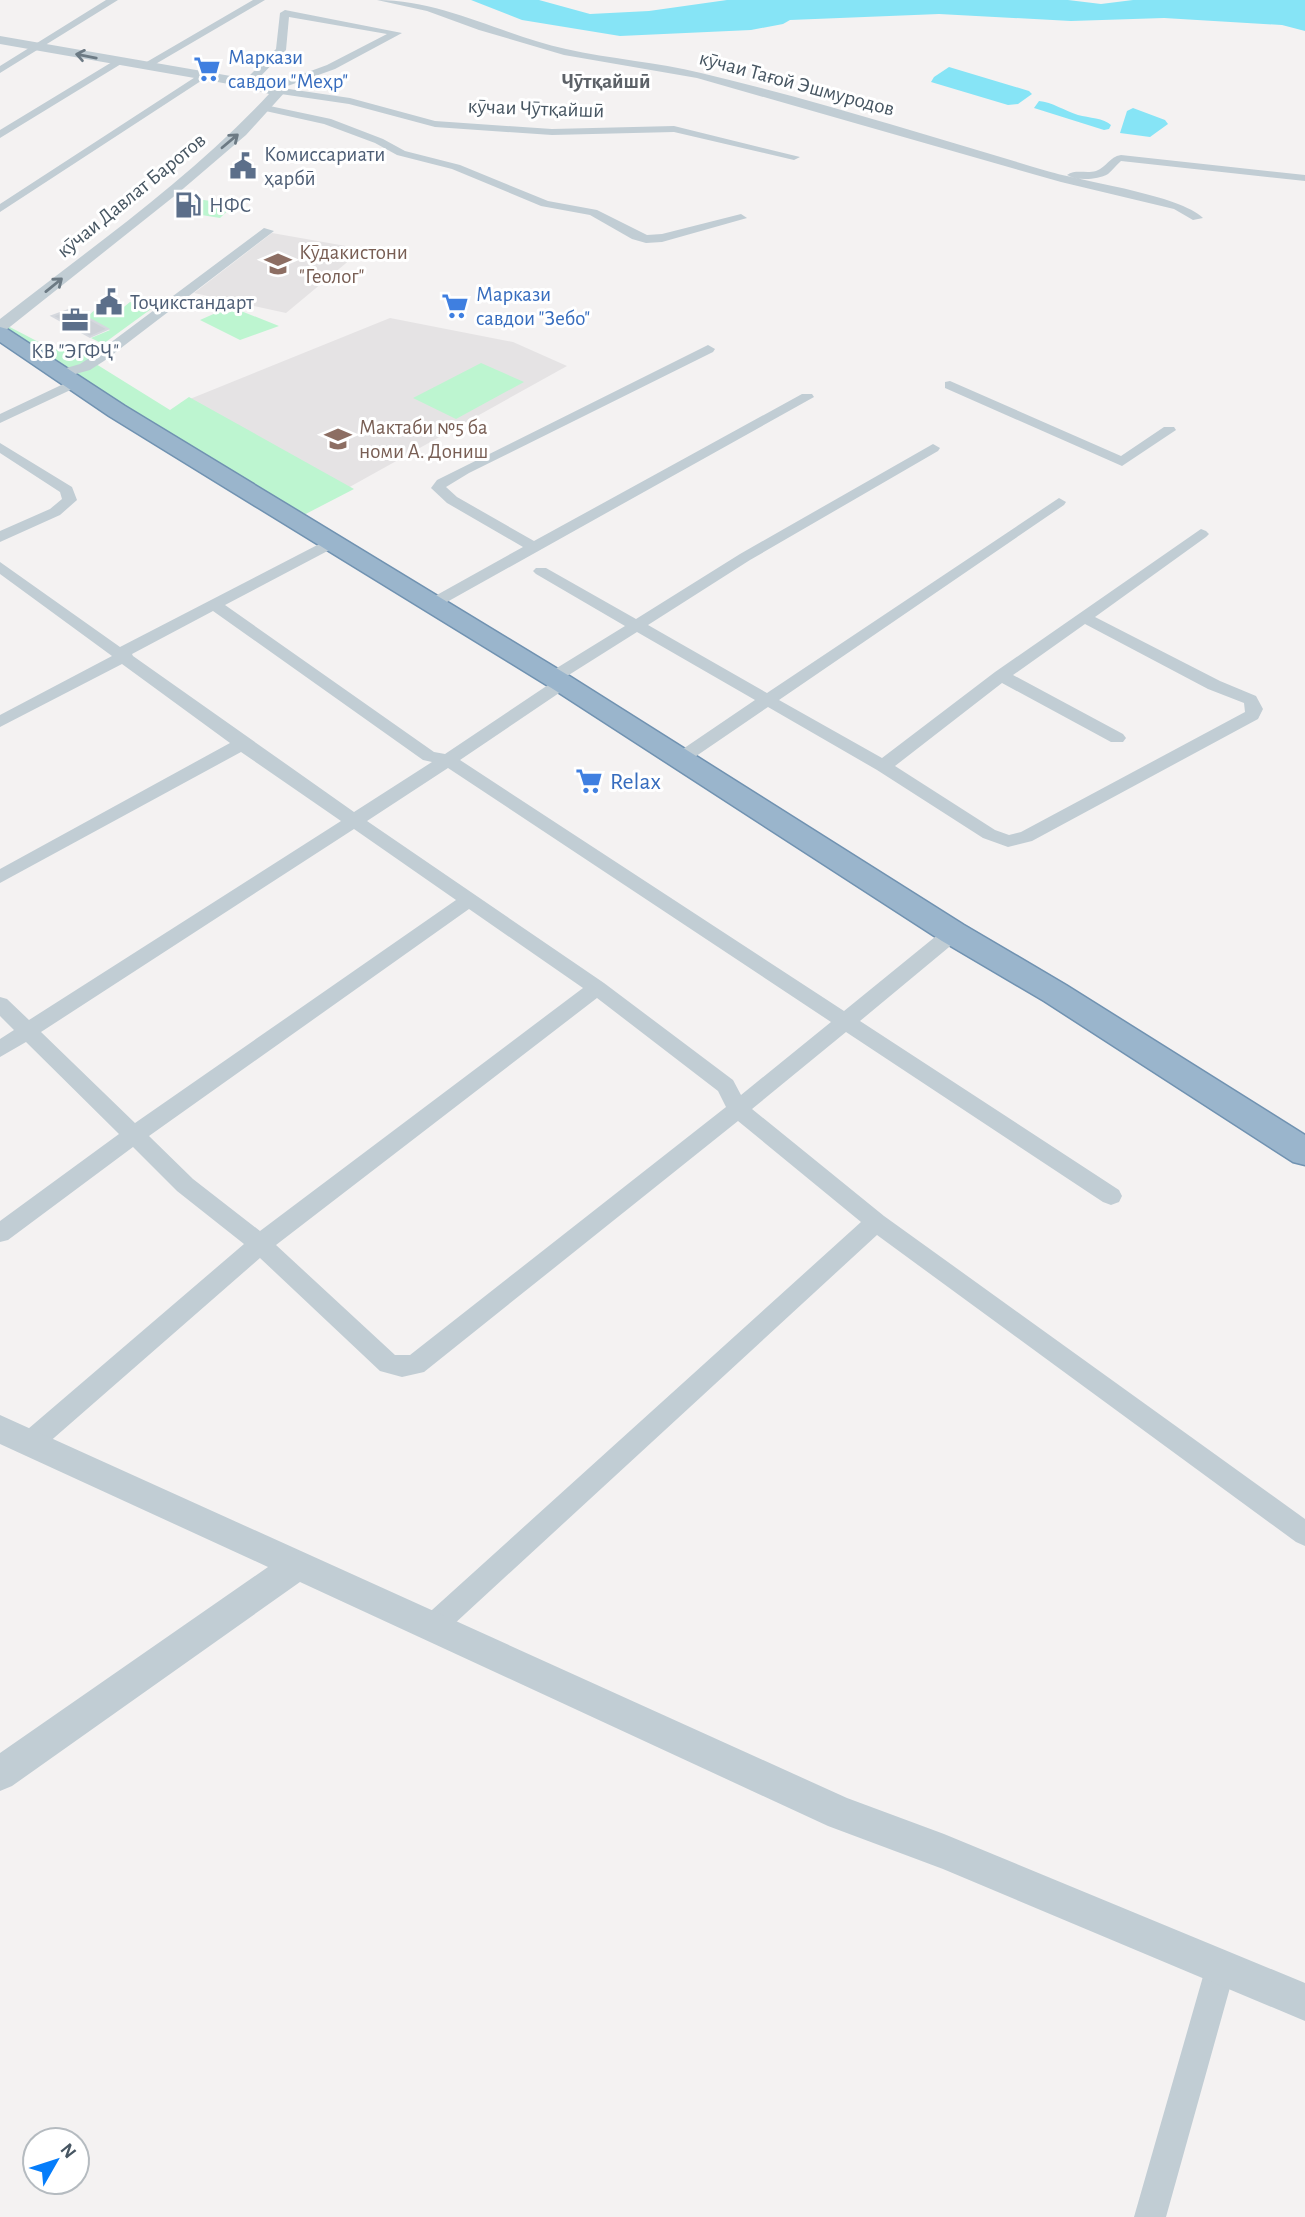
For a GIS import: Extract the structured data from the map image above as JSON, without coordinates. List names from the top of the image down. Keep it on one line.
{"streets":{"street":["кӯчаи Тағой Эшмуродов","кӯчаи Чӯтқайшӣ","кӯчаи Давлат Баротов"]},"crossings":[["кӯчаи Чӯтқайшӣ","кӯчаи Давлат Баротов"]],"districts":["Чӯтқайшӣ"],"places":{"supermarket":["Маркази савдои \"Меҳр\"","Маркази савдои \"Зебо\"","Relax"],"public building":["Комиссариати ҳарбӣ","Тоҷикстандарт"],"fuel station":["НФС"],"school or university":["Кӯдакистони \"Геолог\"","Мактаби №5 ба номи А. Дониш"],"office":["КВ \"ЭГФҶ\""]},"north":"top right"}
